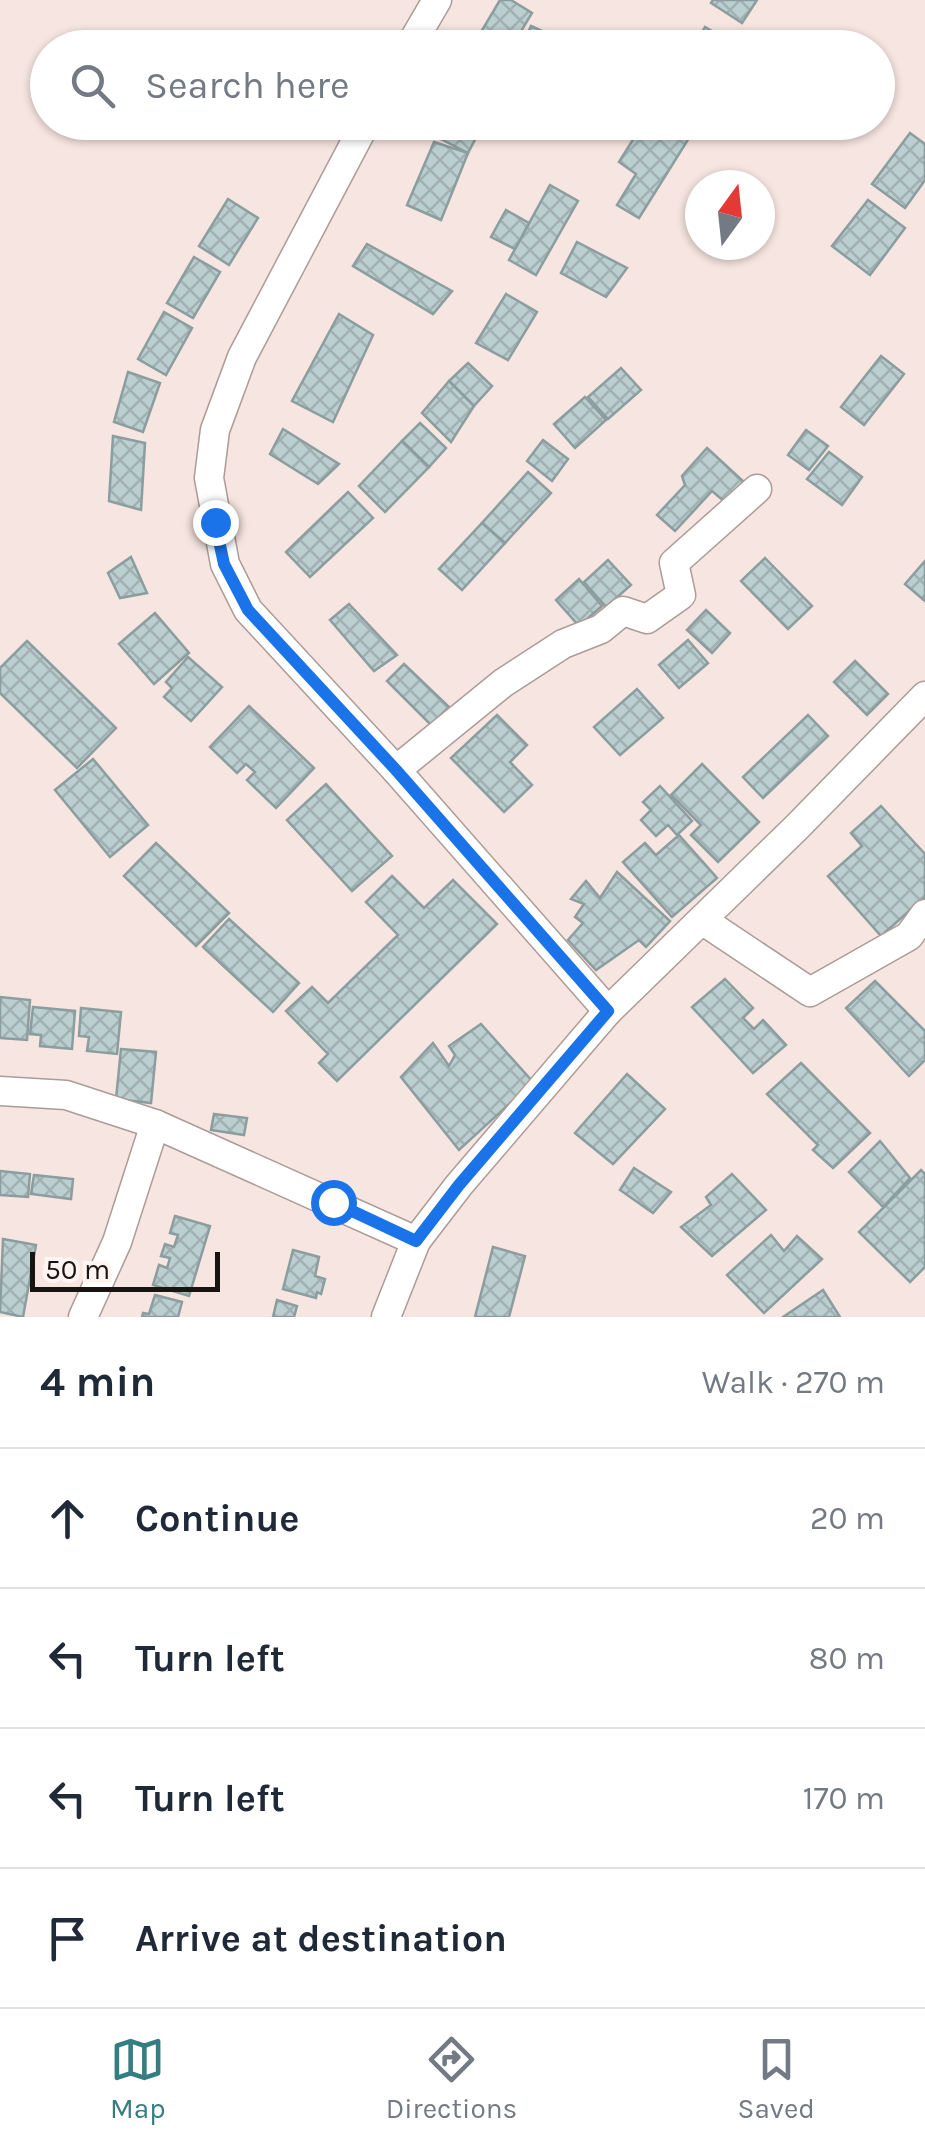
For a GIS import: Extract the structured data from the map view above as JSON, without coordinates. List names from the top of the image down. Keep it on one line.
{"scale_bar":"50 m","north":"top","page":{"search":"Search here","scale":"50 m","heading":["4 min","Walk · 270 m"],"list":[["Continue","20 m"],["Turn left","80 m"],["Turn left","170 m"],"Arrive at destination"],"nav":["Map","Directions","Saved"]}}
